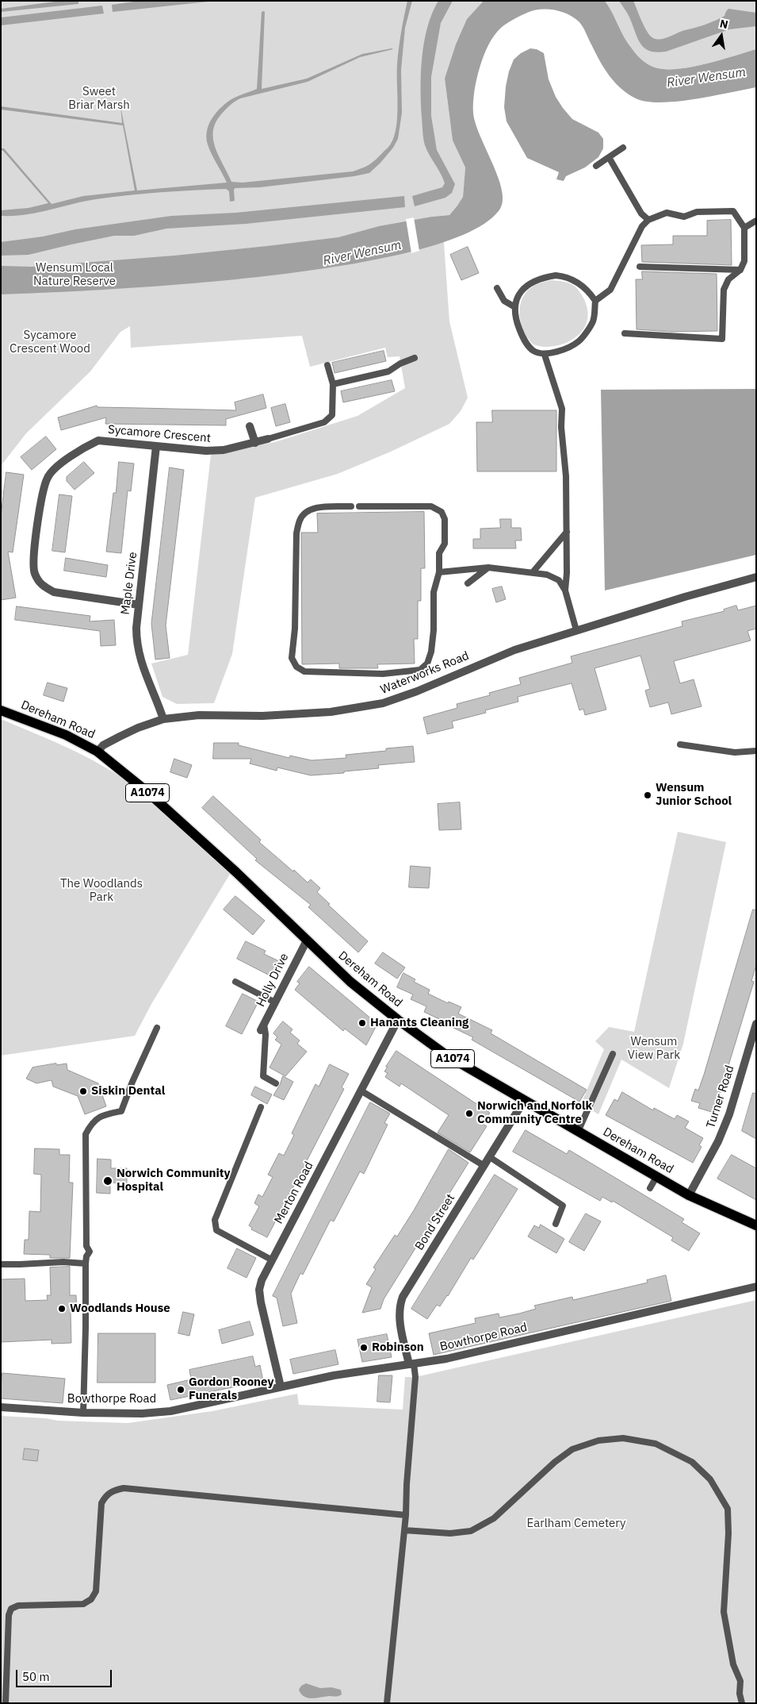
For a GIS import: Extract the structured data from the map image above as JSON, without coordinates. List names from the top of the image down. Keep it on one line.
{"streets":{"main road":["Dereham Road","A1074"],"street":["Sycamore Crescent","Maple Drive","Waterworks Road","Holly Drive","Turner Road","Merton Road","Bond Street","Bowthorpe Road"]},"crossings":[["Sycamore Crescent","Maple Drive"],["Maple Drive","Waterworks Road"],["Waterworks Road","Dereham Road"],["Dereham Road","Holly Drive"],["Dereham Road","Turner Road"],["Dereham Road","Merton Road"],["Dereham Road","Bond Street"],["Merton Road","Bowthorpe Road"],["Bond Street","Bowthorpe Road"]],"water":["River Wensum"],"parks":["Sweet Briar Marsh","Wensum Local Nature Reserve","Sycamore Crescent Wood","The Woodlands Park","Wensum View Park","Earlham Cemetery"],"places":["Wensum Junior School","Hanants Cleaning","Siskin Dental","Norwich and Norfolk Community Centre","Norwich Community Hospital","Woodlands House","Robinson","Gordon Rooney Funerals"],"scale_bar":"50 m","north":"top"}
